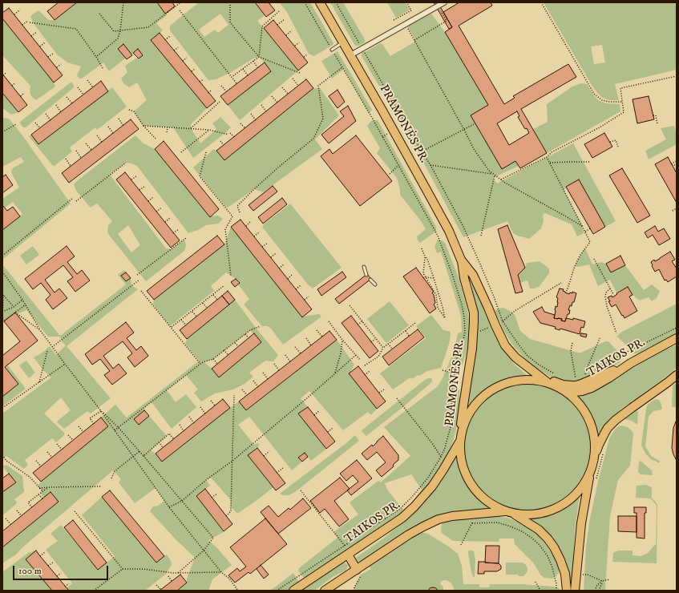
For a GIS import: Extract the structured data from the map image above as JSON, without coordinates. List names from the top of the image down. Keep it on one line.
{"streets":{"main road":["PRAMONĖS PR.","TAIKOS PR."]},"crossings":[["PRAMONĖS PR.","TAIKOS PR."]],"scale_bar":"100 m"}
